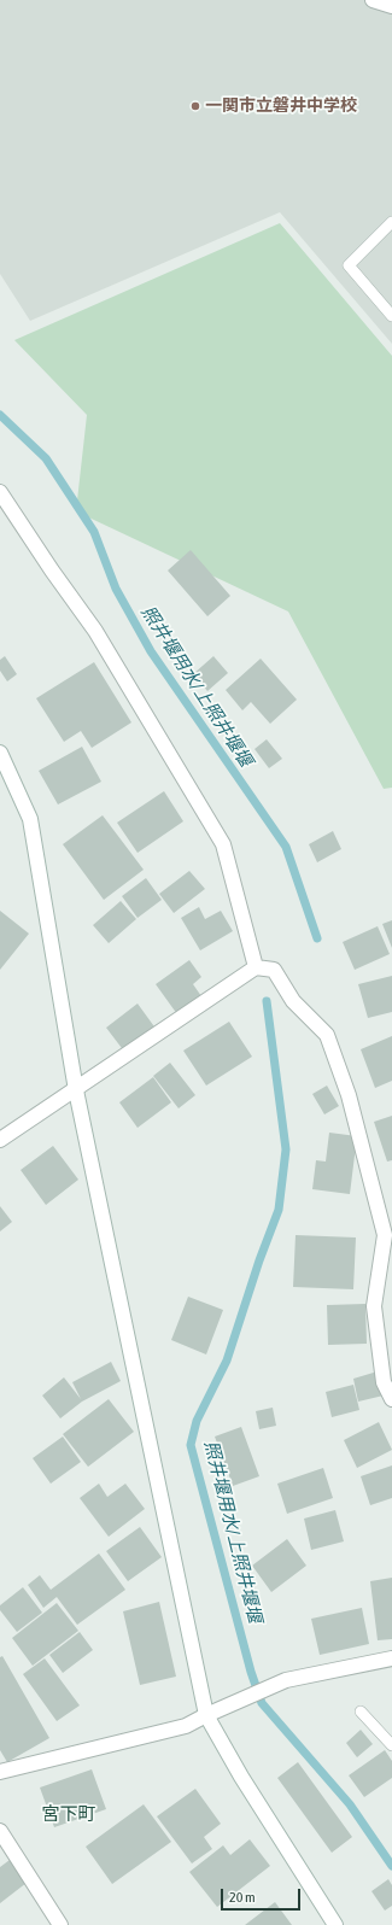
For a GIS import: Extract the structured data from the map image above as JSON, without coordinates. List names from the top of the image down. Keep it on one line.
{"districts":["宮下町"],"water":["照井堰用水/上照井堰堰"],"places":["一関市立磐井中学校"],"scale_bar":"20 m"}
